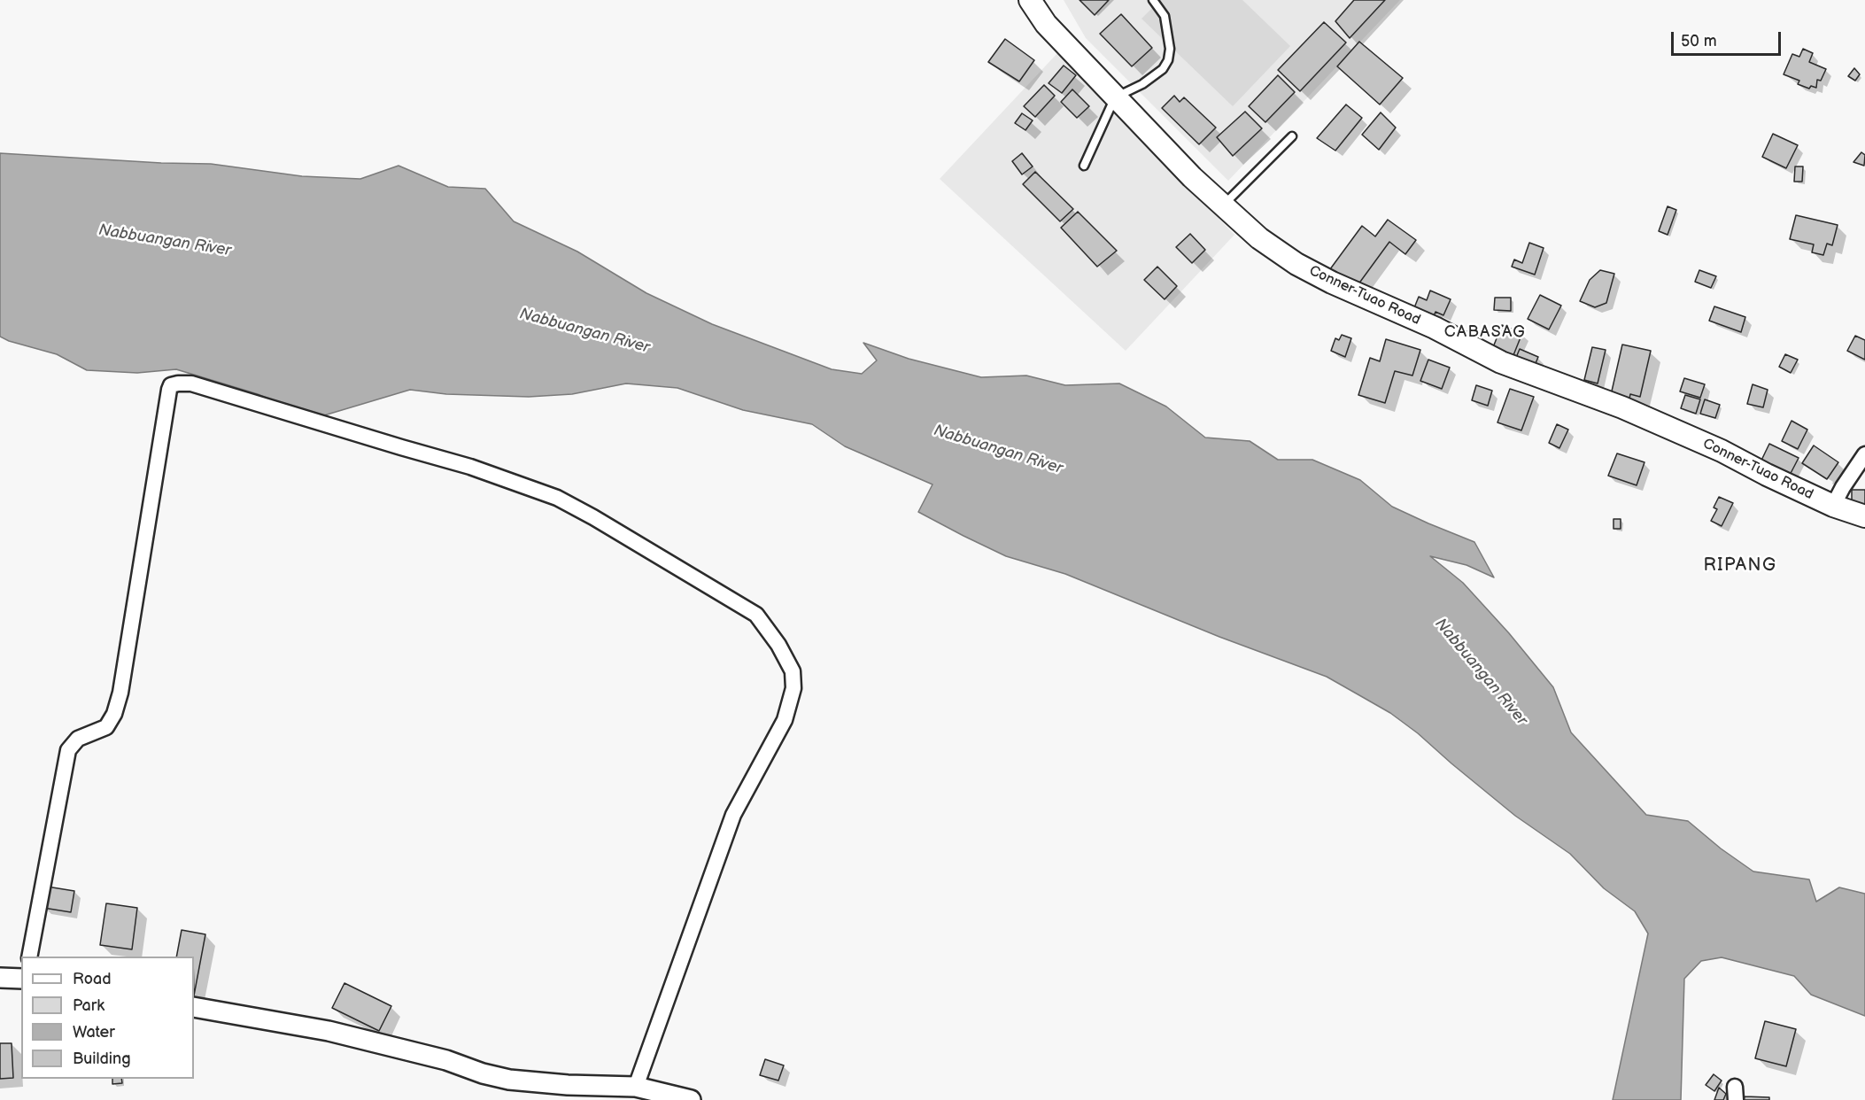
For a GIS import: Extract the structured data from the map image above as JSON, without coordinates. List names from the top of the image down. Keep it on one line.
{"streets":{"main road":["Conner-Tuao Road"]},"districts":["CABASAG","RIPANG"],"water":["Nabbuangan River"],"legend":["Road","Park","Water","Building"],"scale_bar":"50 m"}
